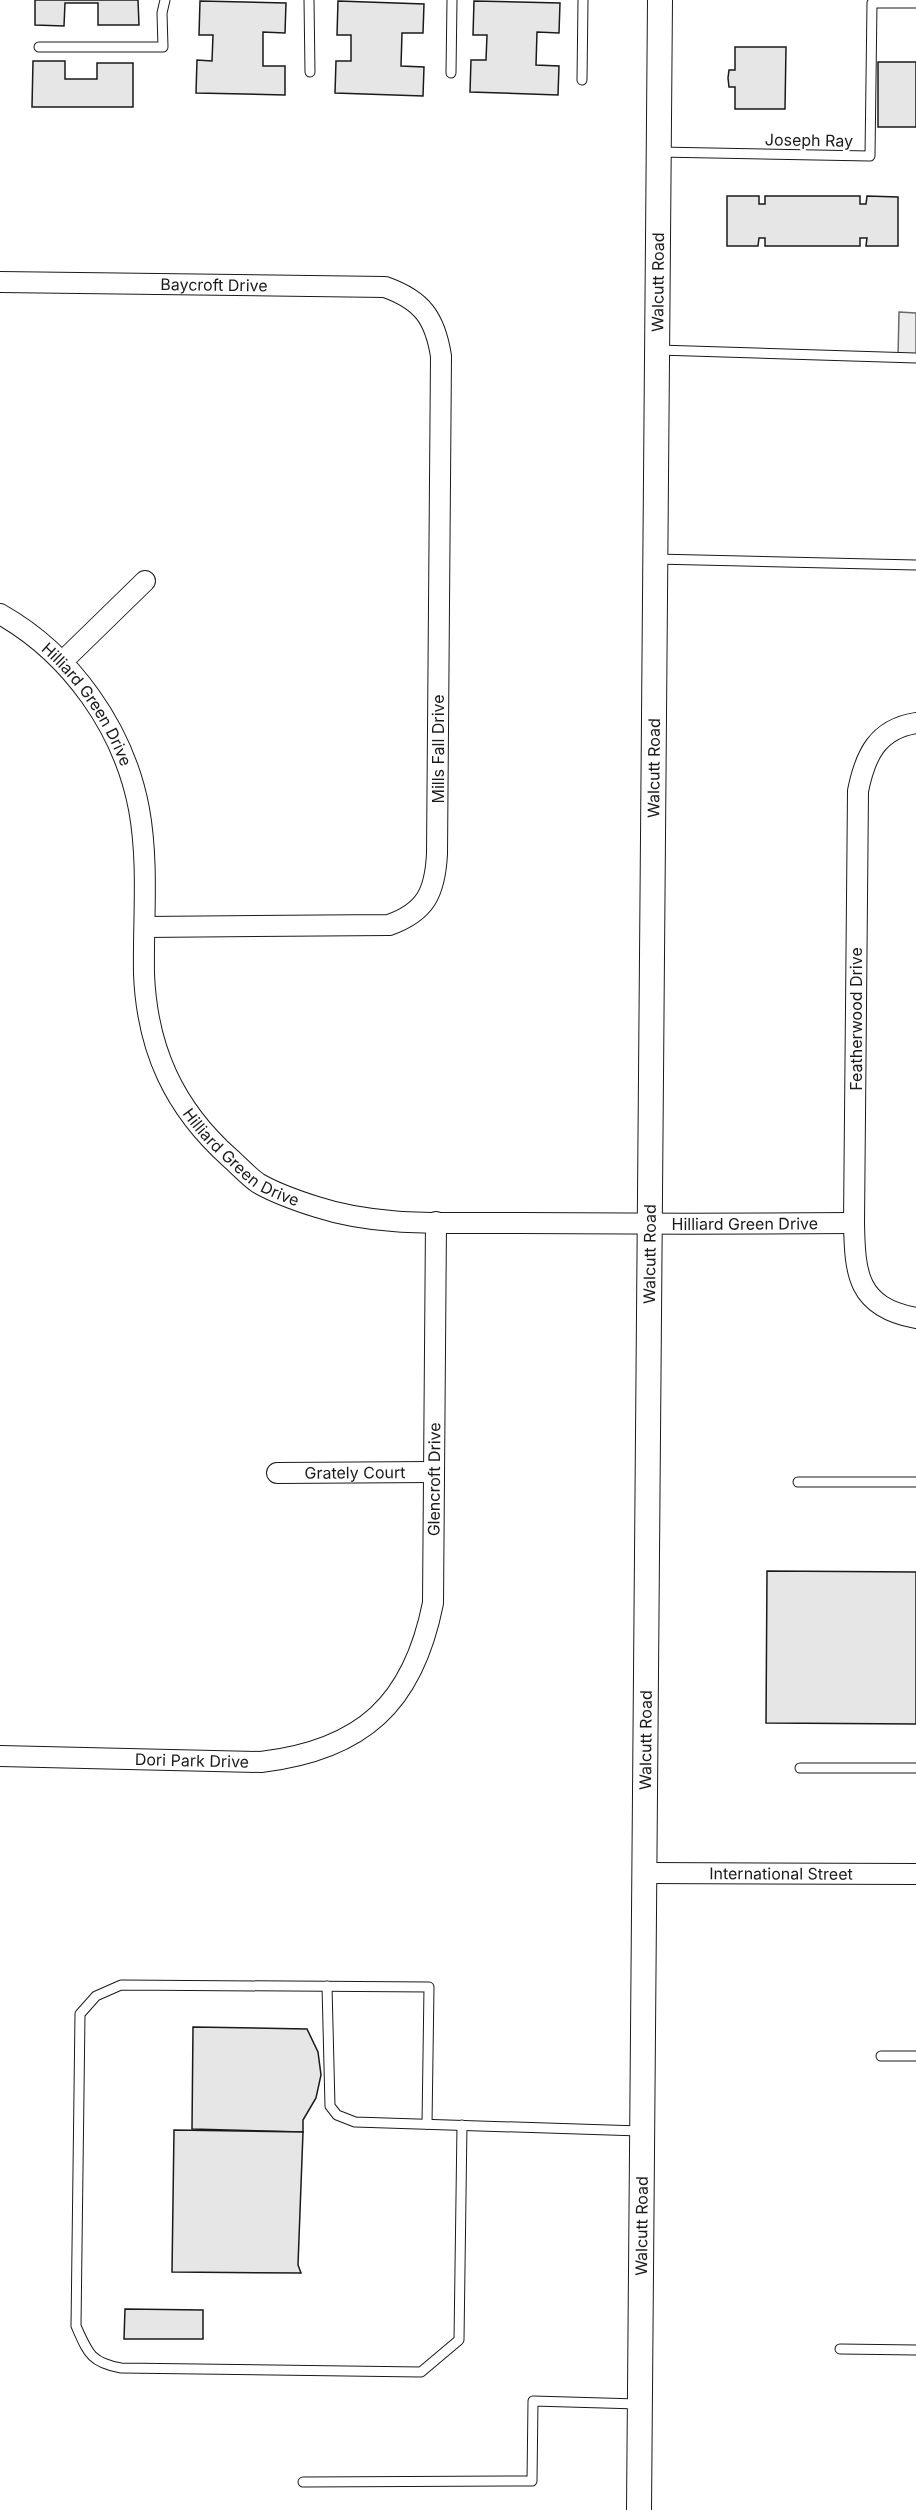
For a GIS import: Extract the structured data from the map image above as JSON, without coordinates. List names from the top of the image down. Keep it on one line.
{"streets":{"street":["Walcutt Road","Baycroft Drive","Hilliard Green Drive","Mills Fall Drive","Featherwood Drive","Grately Court","Glencroft Drive","Dori Park Drive","International Street"],"lane":["Joseph Ray"]},"crossings":[["Joseph Ray","Walcutt Road"],["Walcutt Road","Hilliard Green Drive"],["Walcutt Road","International Street"],["Baycroft Drive","Mills Fall Drive"],["Hilliard Green Drive","Mills Fall Drive"],["Hilliard Green Drive","Featherwood Drive"],["Hilliard Green Drive","Glencroft Drive"],["Grately Court","Glencroft Drive"],["Glencroft Drive","Dori Park Drive"]]}
